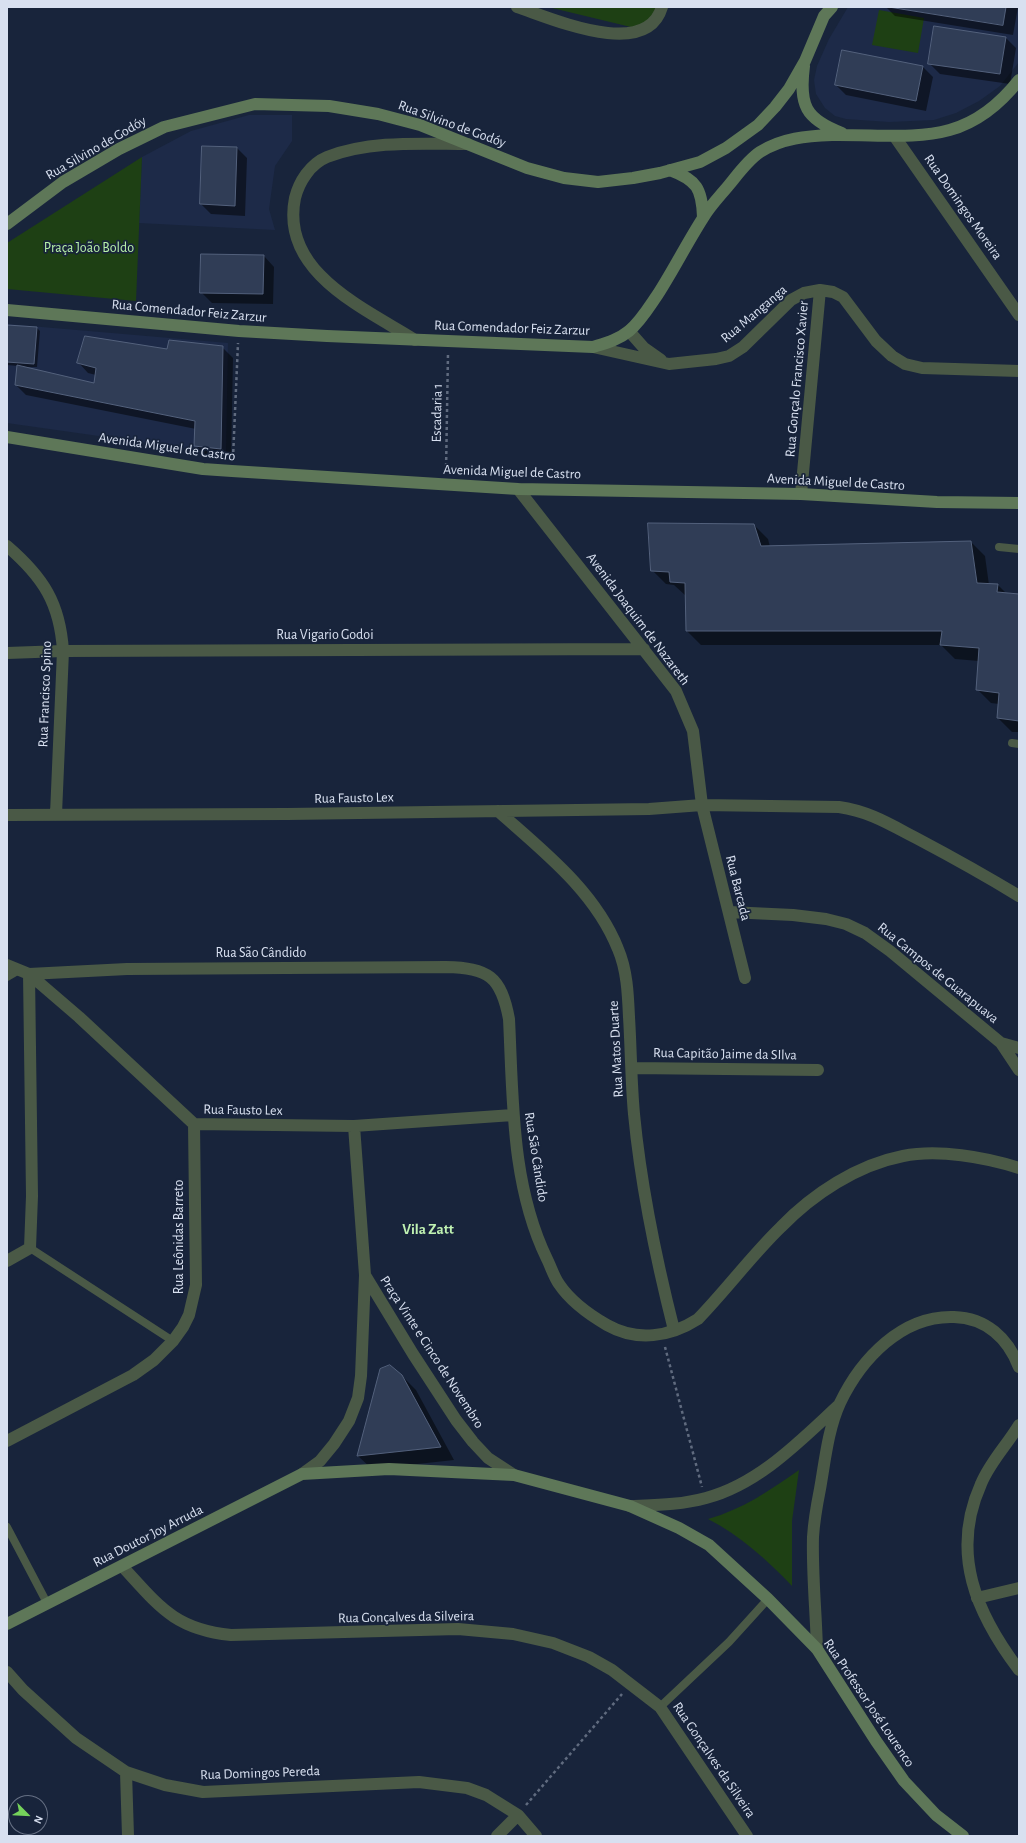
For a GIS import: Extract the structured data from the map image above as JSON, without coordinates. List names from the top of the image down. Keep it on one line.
{"streets":{"main road":["Rua Silvino de Godóy","Rua Comendador Feiz Zarzur","Avenida Miguel de Castro","Rua Doutor Joy Arruda","Rua Professor José Lourenco"],"street":["Rua Domingos Moreira","Rua Manganga","Rua Gonçalo Francisco Xavier","Avenida Joaquim de Nazareth","Rua Vigario Godoi","Rua Francisco Spino","Rua Fausto Lex","Rua Barcada","Rua São Cândido","Rua Campos de Guarapuava","Rua Matos Duarte","Rua Capitão Jaime da SIlva","Rua Leônidas Barreto","Praça Vinte e Cinco de Novembro","Rua Gonçalves da Silveira","Rua Domingos Pereda"],"path":["Escadaria 1"]},"crossings":[["Rua Domingos Moreira","Rua Comendador Feiz Zarzur"],["Rua Comendador Feiz Zarzur","Rua Manganga"],["Rua Comendador Feiz Zarzur","Escadaria 1"],["Rua Manganga","Rua Gonçalo Francisco Xavier"],["Rua Gonçalo Francisco Xavier","Avenida Miguel de Castro"],["Escadaria 1","Avenida Miguel de Castro"],["Avenida Miguel de Castro","Avenida Joaquim de Nazareth"],["Avenida Joaquim de Nazareth","Rua Vigario Godoi"],["Avenida Joaquim de Nazareth","Rua Fausto Lex"],["Avenida Joaquim de Nazareth","Rua Barcada"],["Rua Vigario Godoi","Rua Francisco Spino"],["Rua Francisco Spino","Rua Fausto Lex"],["Rua Fausto Lex","Rua Barcada"],["Rua Fausto Lex","Rua São Cândido"],["Rua Fausto Lex","Rua Matos Duarte"],["Rua Fausto Lex","Rua Leônidas Barreto"],["Rua Fausto Lex","Praça Vinte e Cinco de Novembro"],["Rua Barcada","Rua Campos de Guarapuava"],["Rua São Cândido","Rua Matos Duarte"],["Rua Matos Duarte","Rua Capitão Jaime da SIlva"],["Praça Vinte e Cinco de Novembro","Rua Doutor Joy Arruda"],["Praça Vinte e Cinco de Novembro","Rua Professor José Lourenco"],["Rua Doutor Joy Arruda","Rua Gonçalves da Silveira"],["Rua Doutor Joy Arruda","Rua Professor José Lourenco"]],"districts":["Vila Zatt"],"parks":["Praça João Boldo"],"north":"bottom right"}
